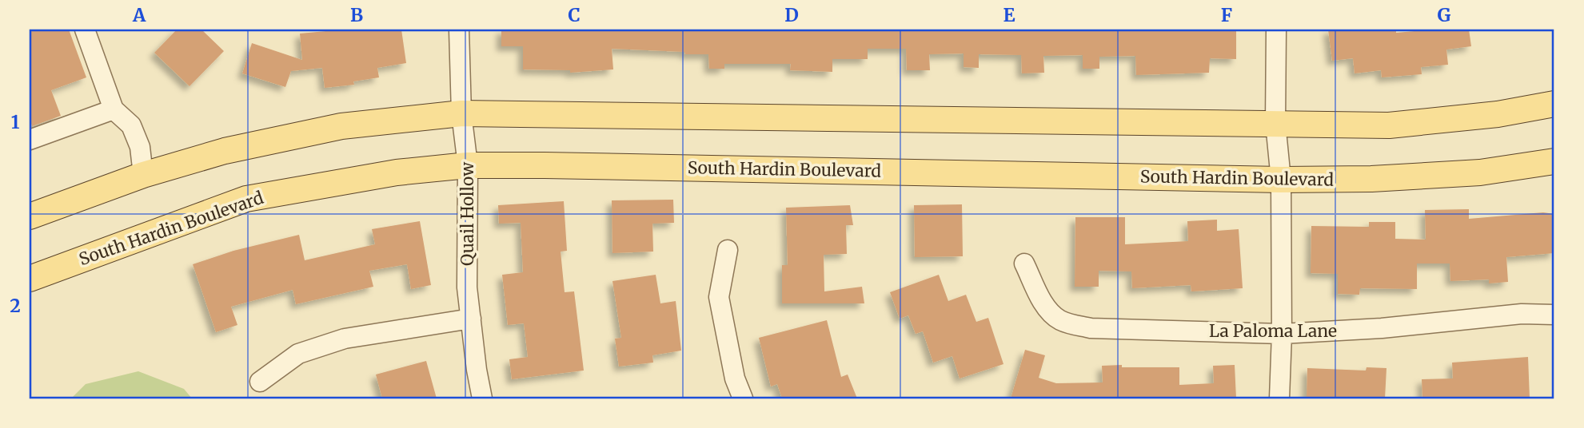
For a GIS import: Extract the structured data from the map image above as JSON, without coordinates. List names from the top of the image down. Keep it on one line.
{"streets":{"main road":["South Hardin Boulevard"],"street":["Quail Hollow","La Paloma Lane"]},"crossings":[["South Hardin Boulevard","Quail Hollow"]],"grid":{"columns":["A","B","C","D","E","F","G"],"rows":["1","2"]}}
